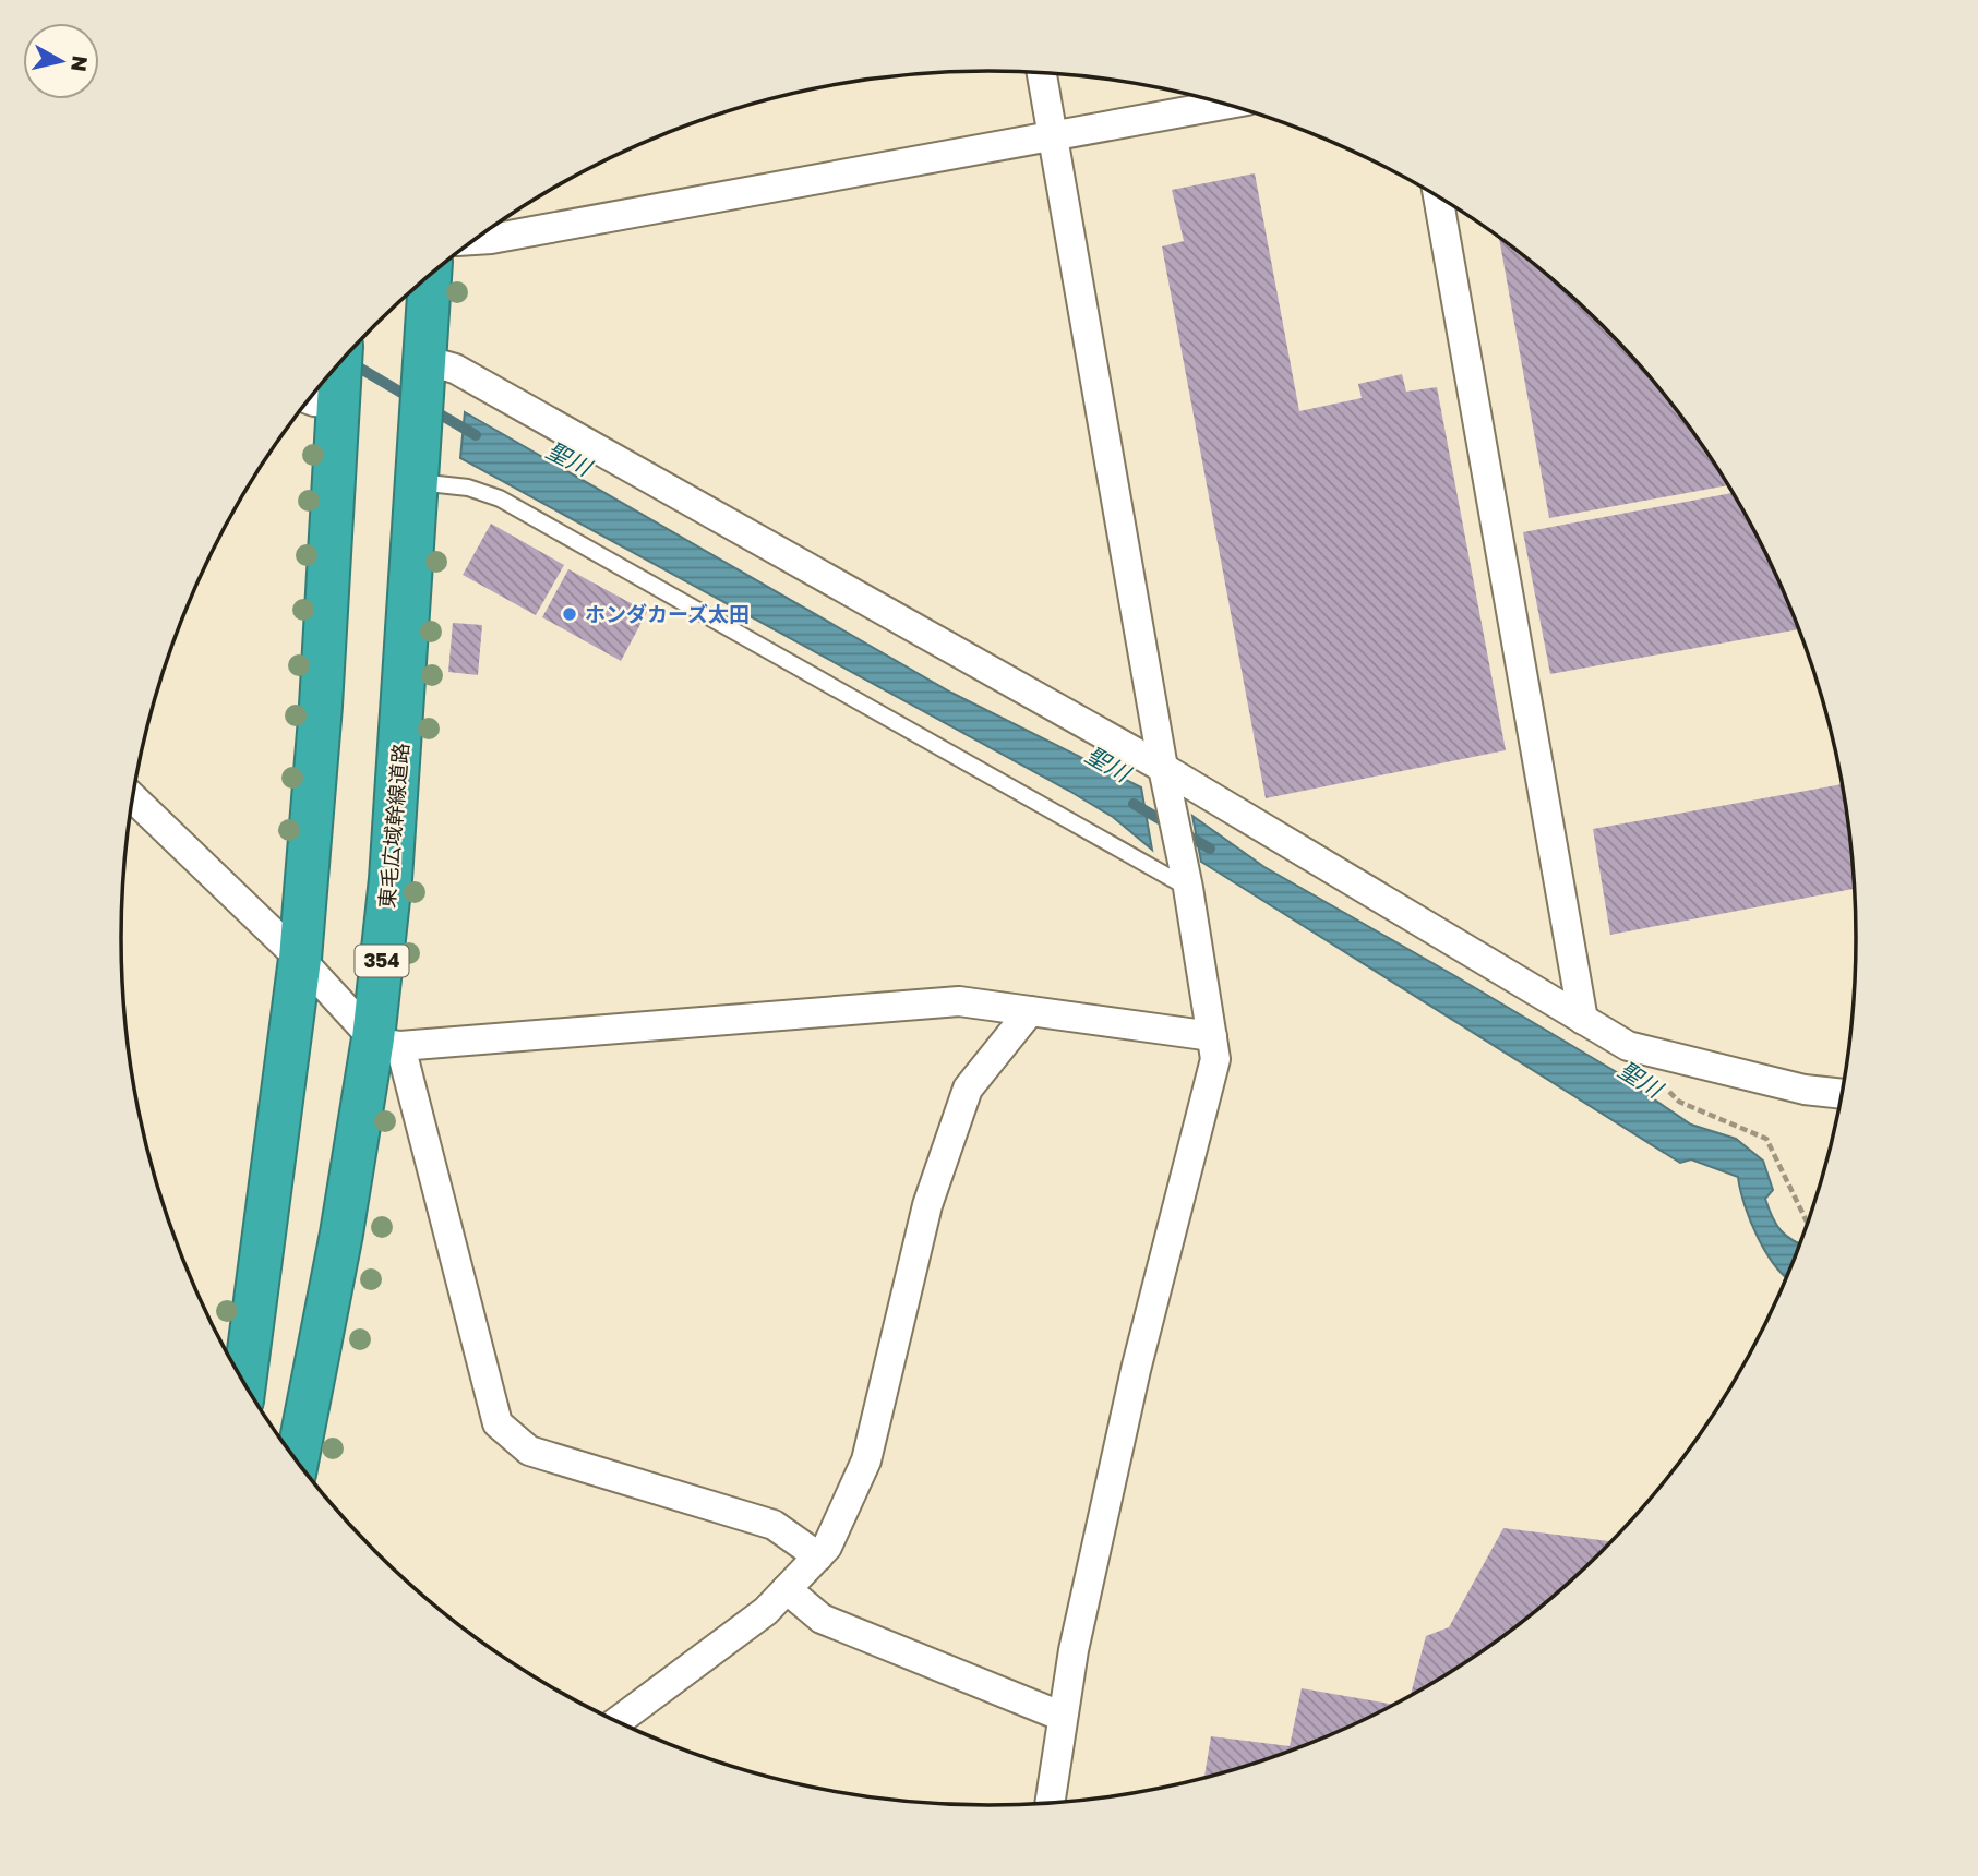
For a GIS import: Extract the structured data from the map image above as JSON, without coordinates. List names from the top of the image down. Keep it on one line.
{"streets":{"highway":["東毛広域幹線道路","354"]},"water":["聖川"],"places":["ホンダカーズ太田"],"north":"right"}
